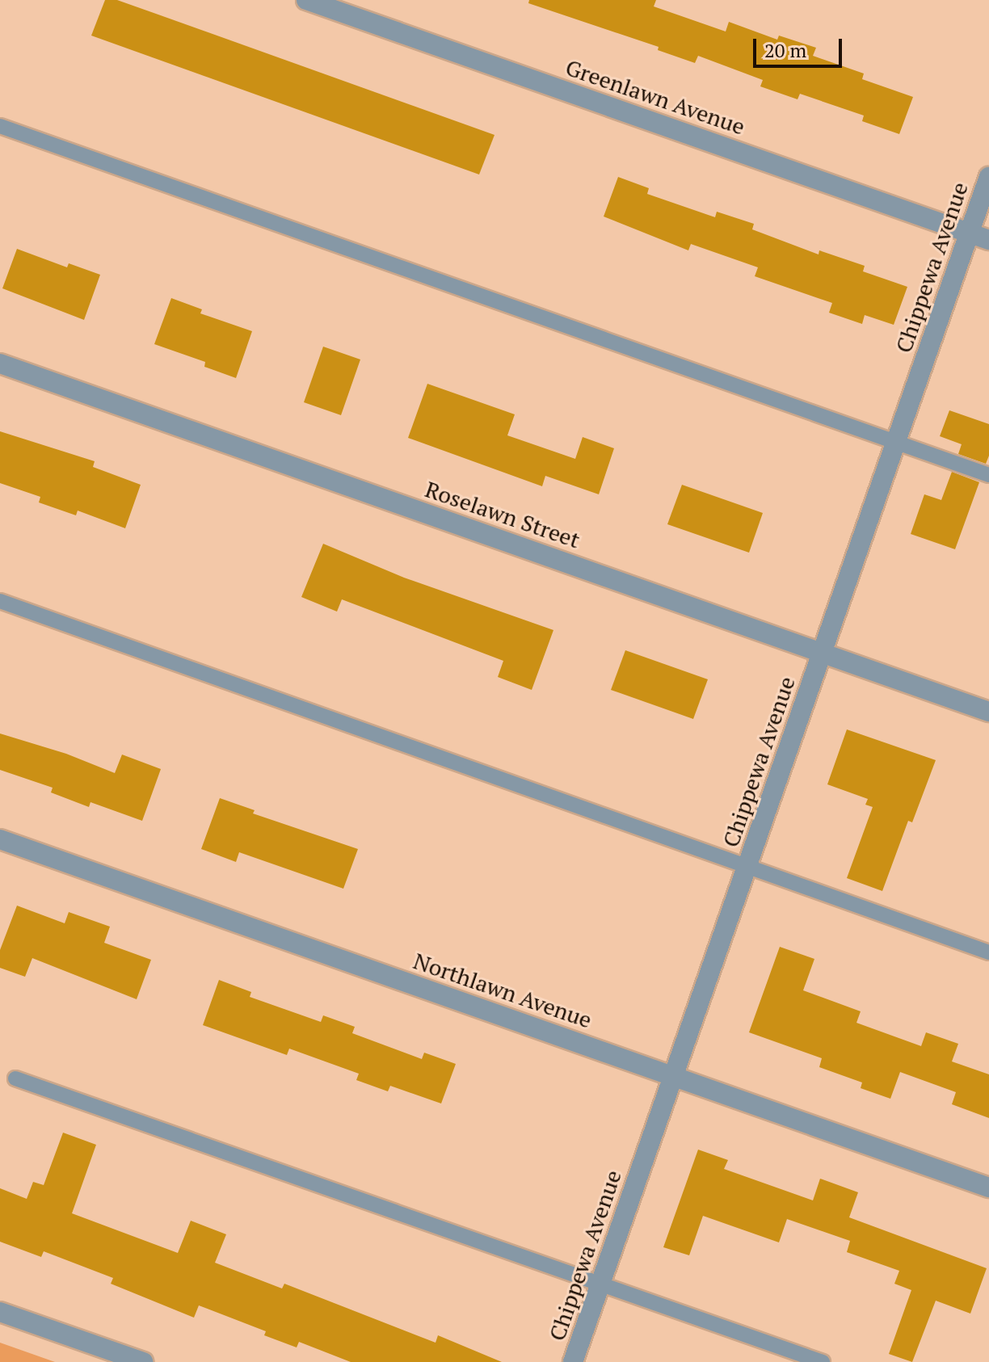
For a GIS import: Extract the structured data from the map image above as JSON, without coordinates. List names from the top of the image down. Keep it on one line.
{"streets":{"street":["Greenlawn Avenue","Chippewa Avenue","Roselawn Street","Northlawn Avenue"]},"crossings":[["Greenlawn Avenue","Chippewa Avenue"],["Chippewa Avenue","Roselawn Street"],["Chippewa Avenue","Northlawn Avenue"]],"scale_bar":"20 m"}
